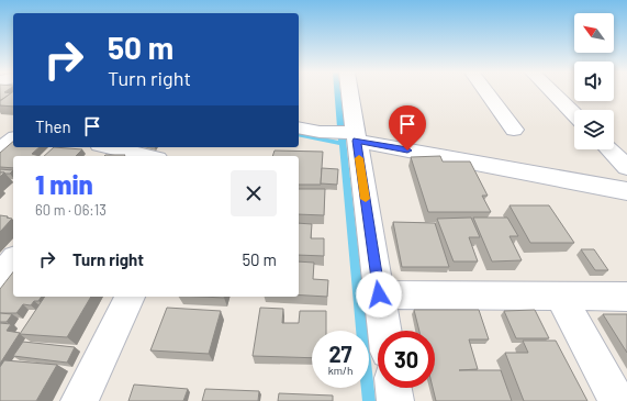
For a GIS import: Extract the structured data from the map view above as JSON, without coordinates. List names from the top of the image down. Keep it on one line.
{"north":"top left","page":{"turn":["50 m","Turn right"],"then":"Then","heading":["1 min","60 m · 06:13"],"list":[{"name":"Turn right","value":"50 m"}],"speed":"27 km/h","limit":"30"}}
